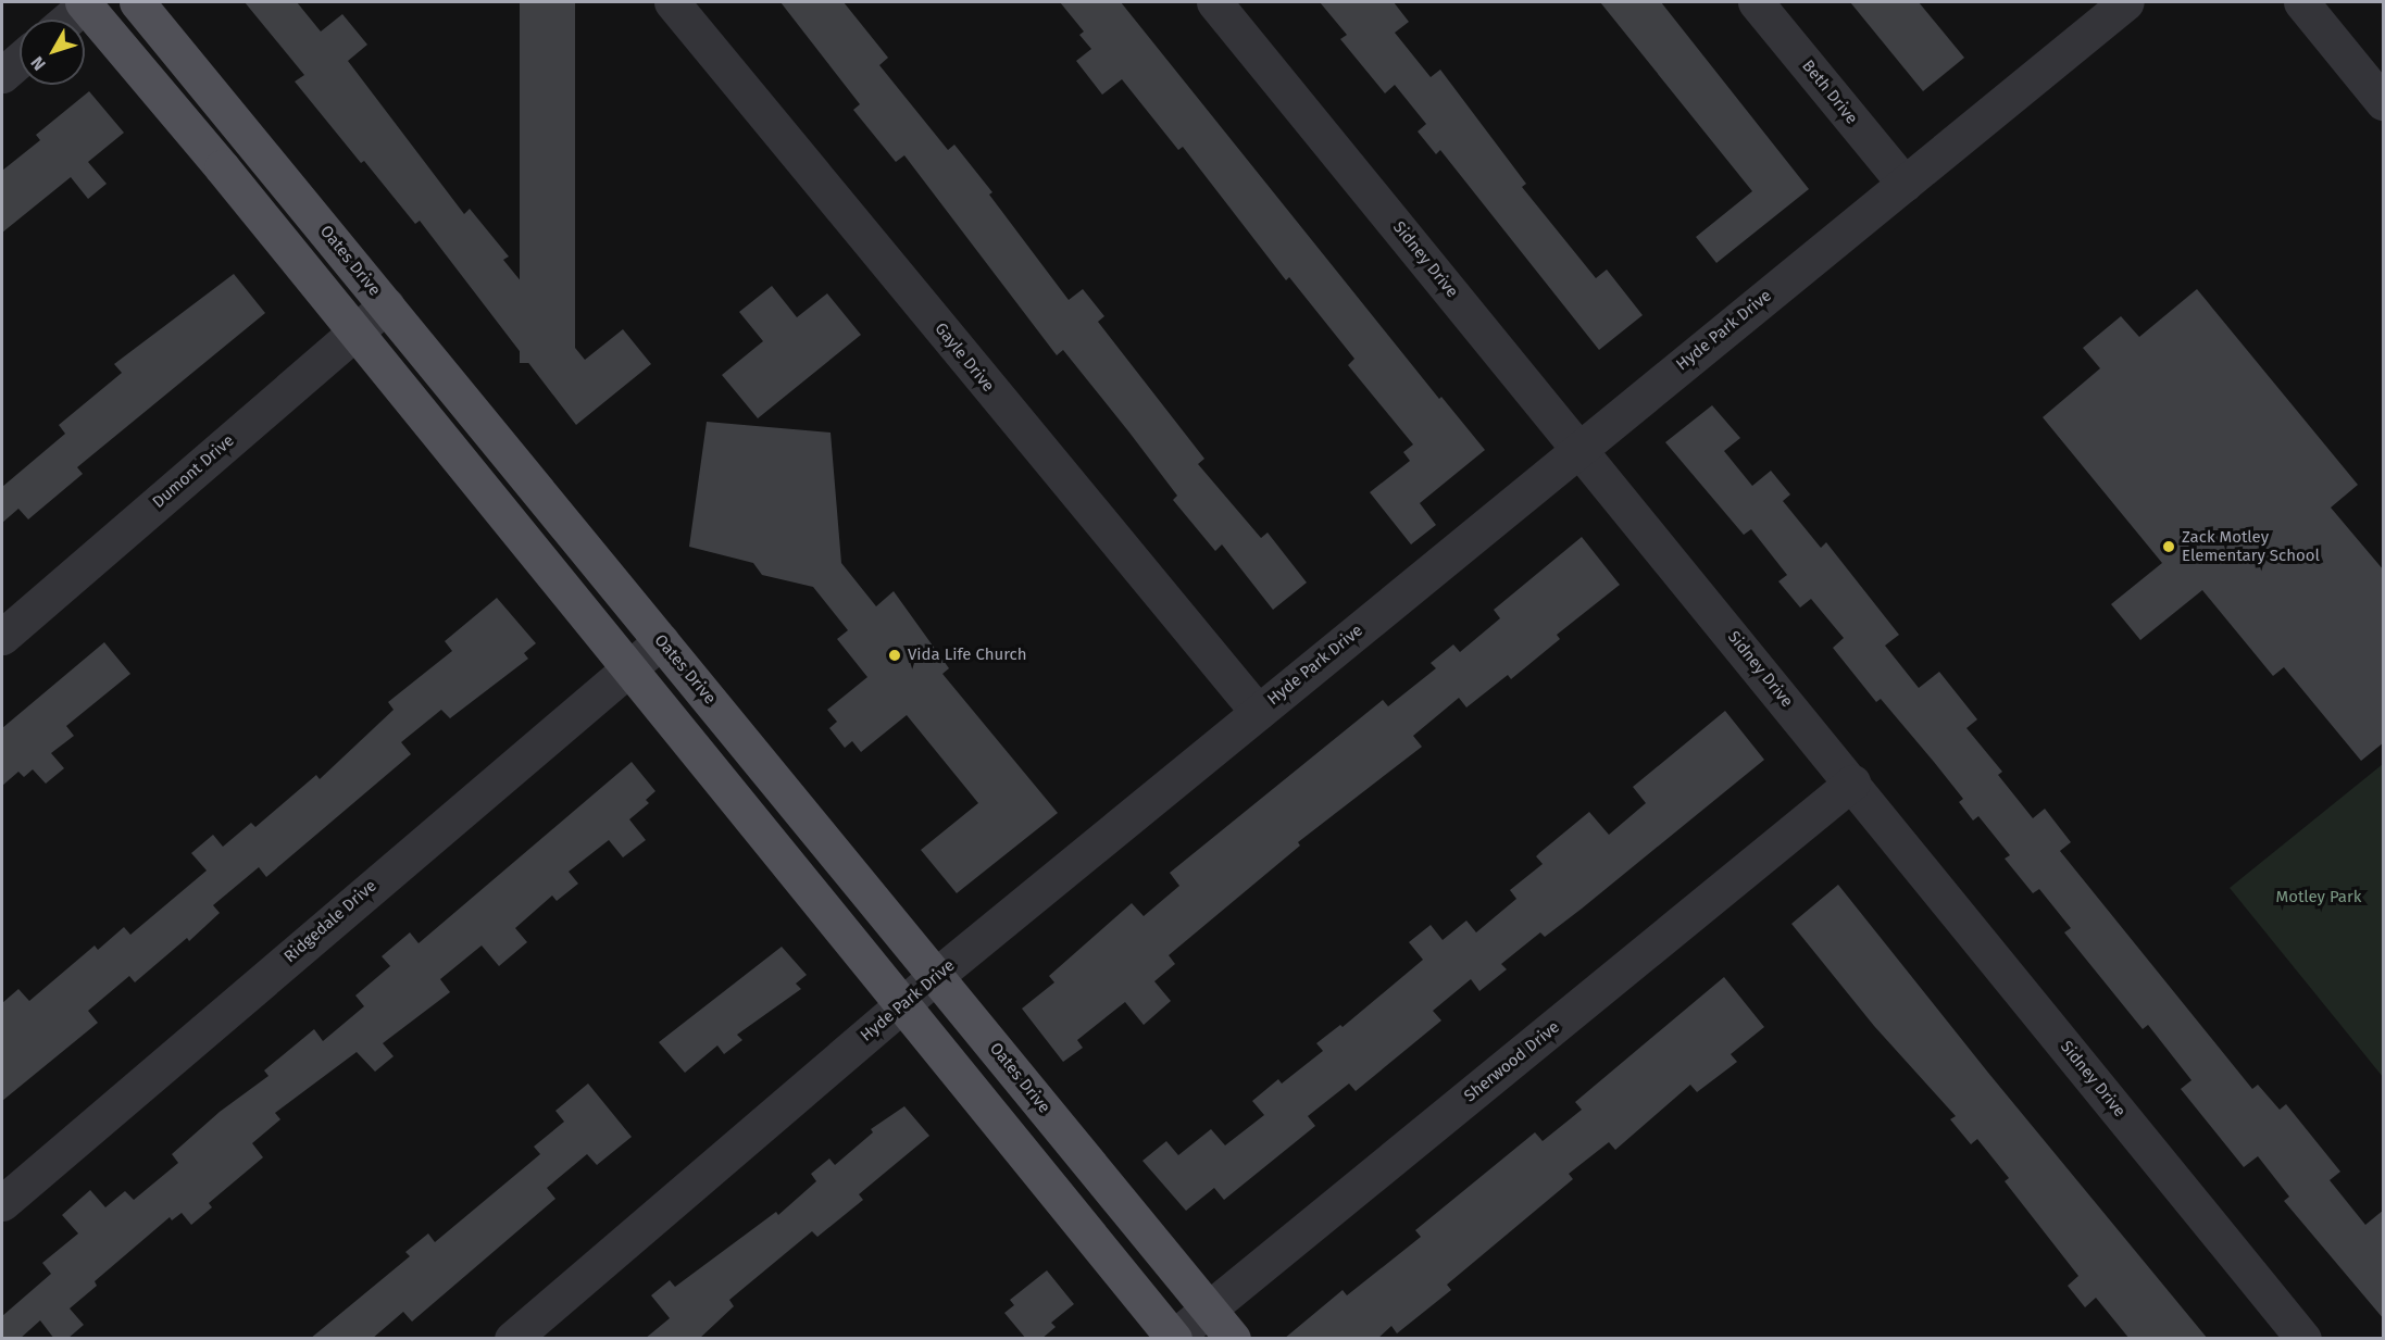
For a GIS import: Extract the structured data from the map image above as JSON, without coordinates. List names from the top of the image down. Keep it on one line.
{"streets":{"main road":["Oates Drive"],"street":["Beth Drive","Sidney Drive","Hyde Park Drive","Gayle Drive","Dumont Drive","Ridgedale Drive","Sherwood Drive"]},"crossings":[["Beth Drive","Hyde Park Drive"],["Sidney Drive","Hyde Park Drive"],["Sidney Drive","Sherwood Drive"],["Oates Drive","Hyde Park Drive"],["Oates Drive","Dumont Drive"],["Oates Drive","Ridgedale Drive"],["Oates Drive","Sherwood Drive"],["Hyde Park Drive","Gayle Drive"]],"parks":["Motley Park"],"places":["Zack Motley Elementary School","Vida Life Church"],"north":"bottom left"}
